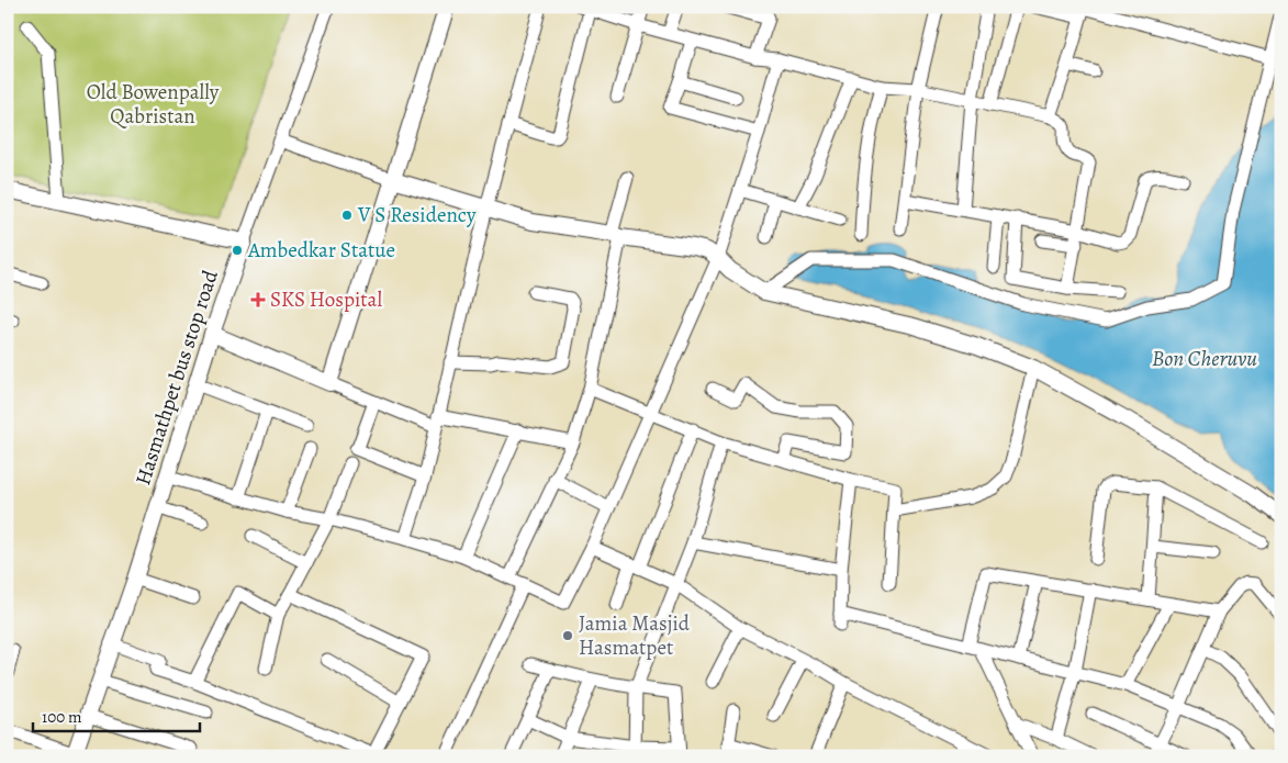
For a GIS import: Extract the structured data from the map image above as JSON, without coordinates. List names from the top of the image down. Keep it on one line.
{"streets":{"street":["Hasmathpet bus stop road"]},"water":["Bon Cheruvu"],"parks":["Old Bowenpally Qabristan"],"places":{"other":["V S Residency","Ambedkar Statue","Jamia Masjid Hasmatpet"],"health":["SKS Hospital"]},"scale_bar":"100 m"}
